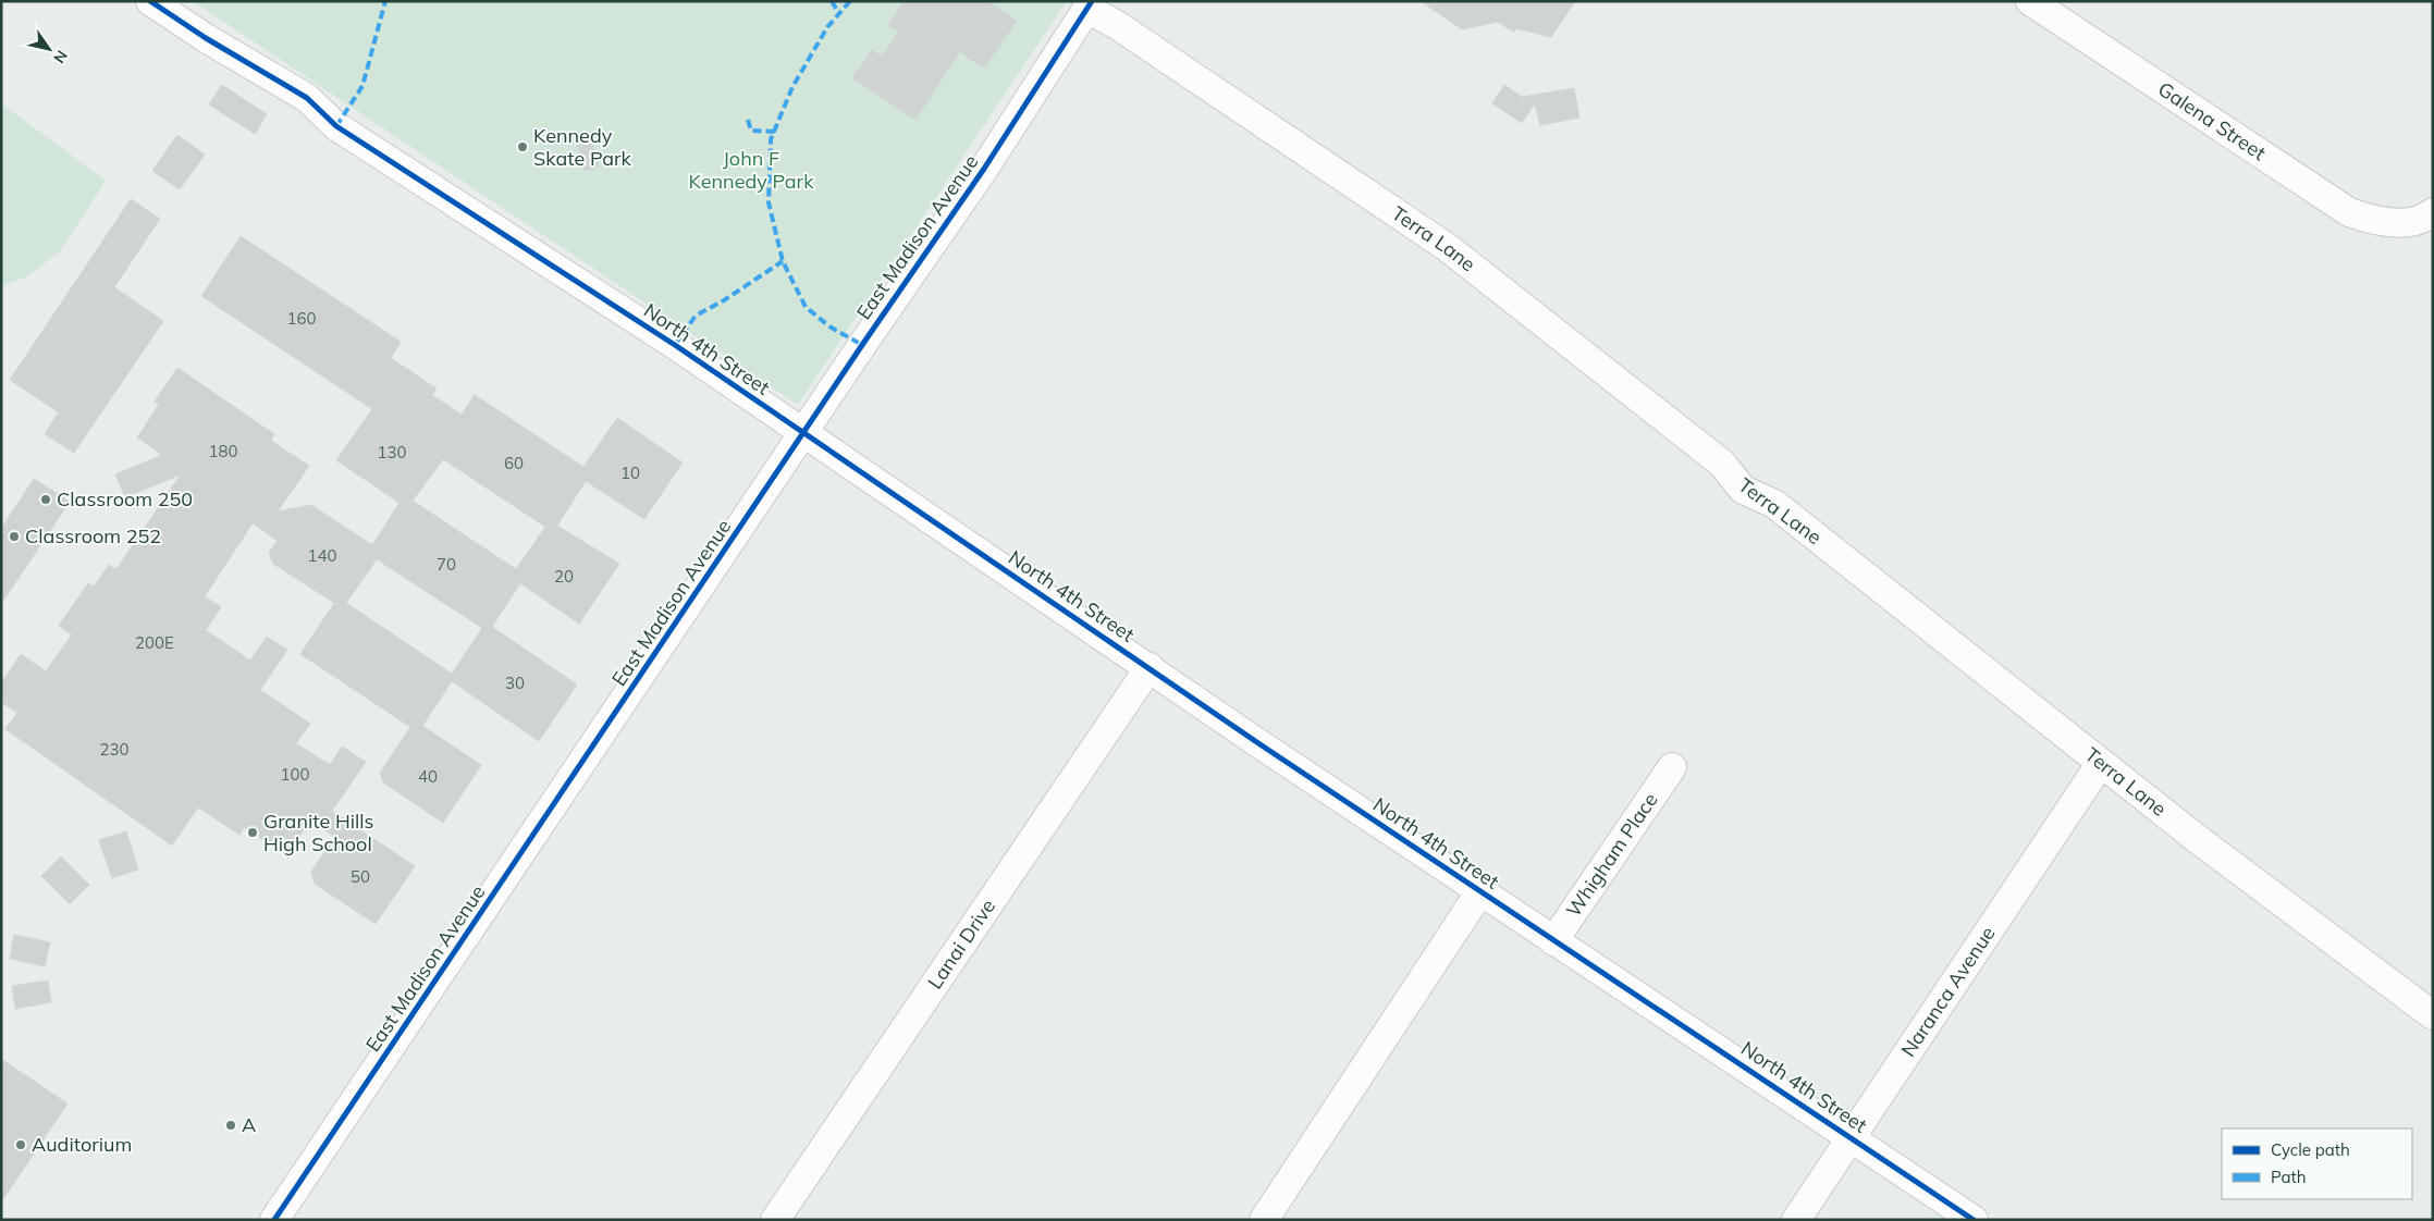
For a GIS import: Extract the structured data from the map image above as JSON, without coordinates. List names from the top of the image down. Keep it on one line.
{"streets":{"street":["Galena Street","East Madison Avenue","Terra Lane","North 4th Street","Whigham Place","Lanai Drive","Naranca Avenue"]},"crossings":[["East Madison Avenue","Terra Lane"],["East Madison Avenue","North 4th Street"],["Terra Lane","Naranca Avenue"],["North 4th Street","Whigham Place"],["North 4th Street","Lanai Drive"],["North 4th Street","Naranca Avenue"]],"parks":["John F Kennedy Park"],"places":["Kennedy Skate Park","Classroom 250","Classroom 252","Granite Hills High School","A","Auditorium"],"house_numbers":["160","180","130","60","10","140","70","20","200E","30","230","100","40","50"],"legend":["Cycle path","Path"],"north":"bottom right"}
